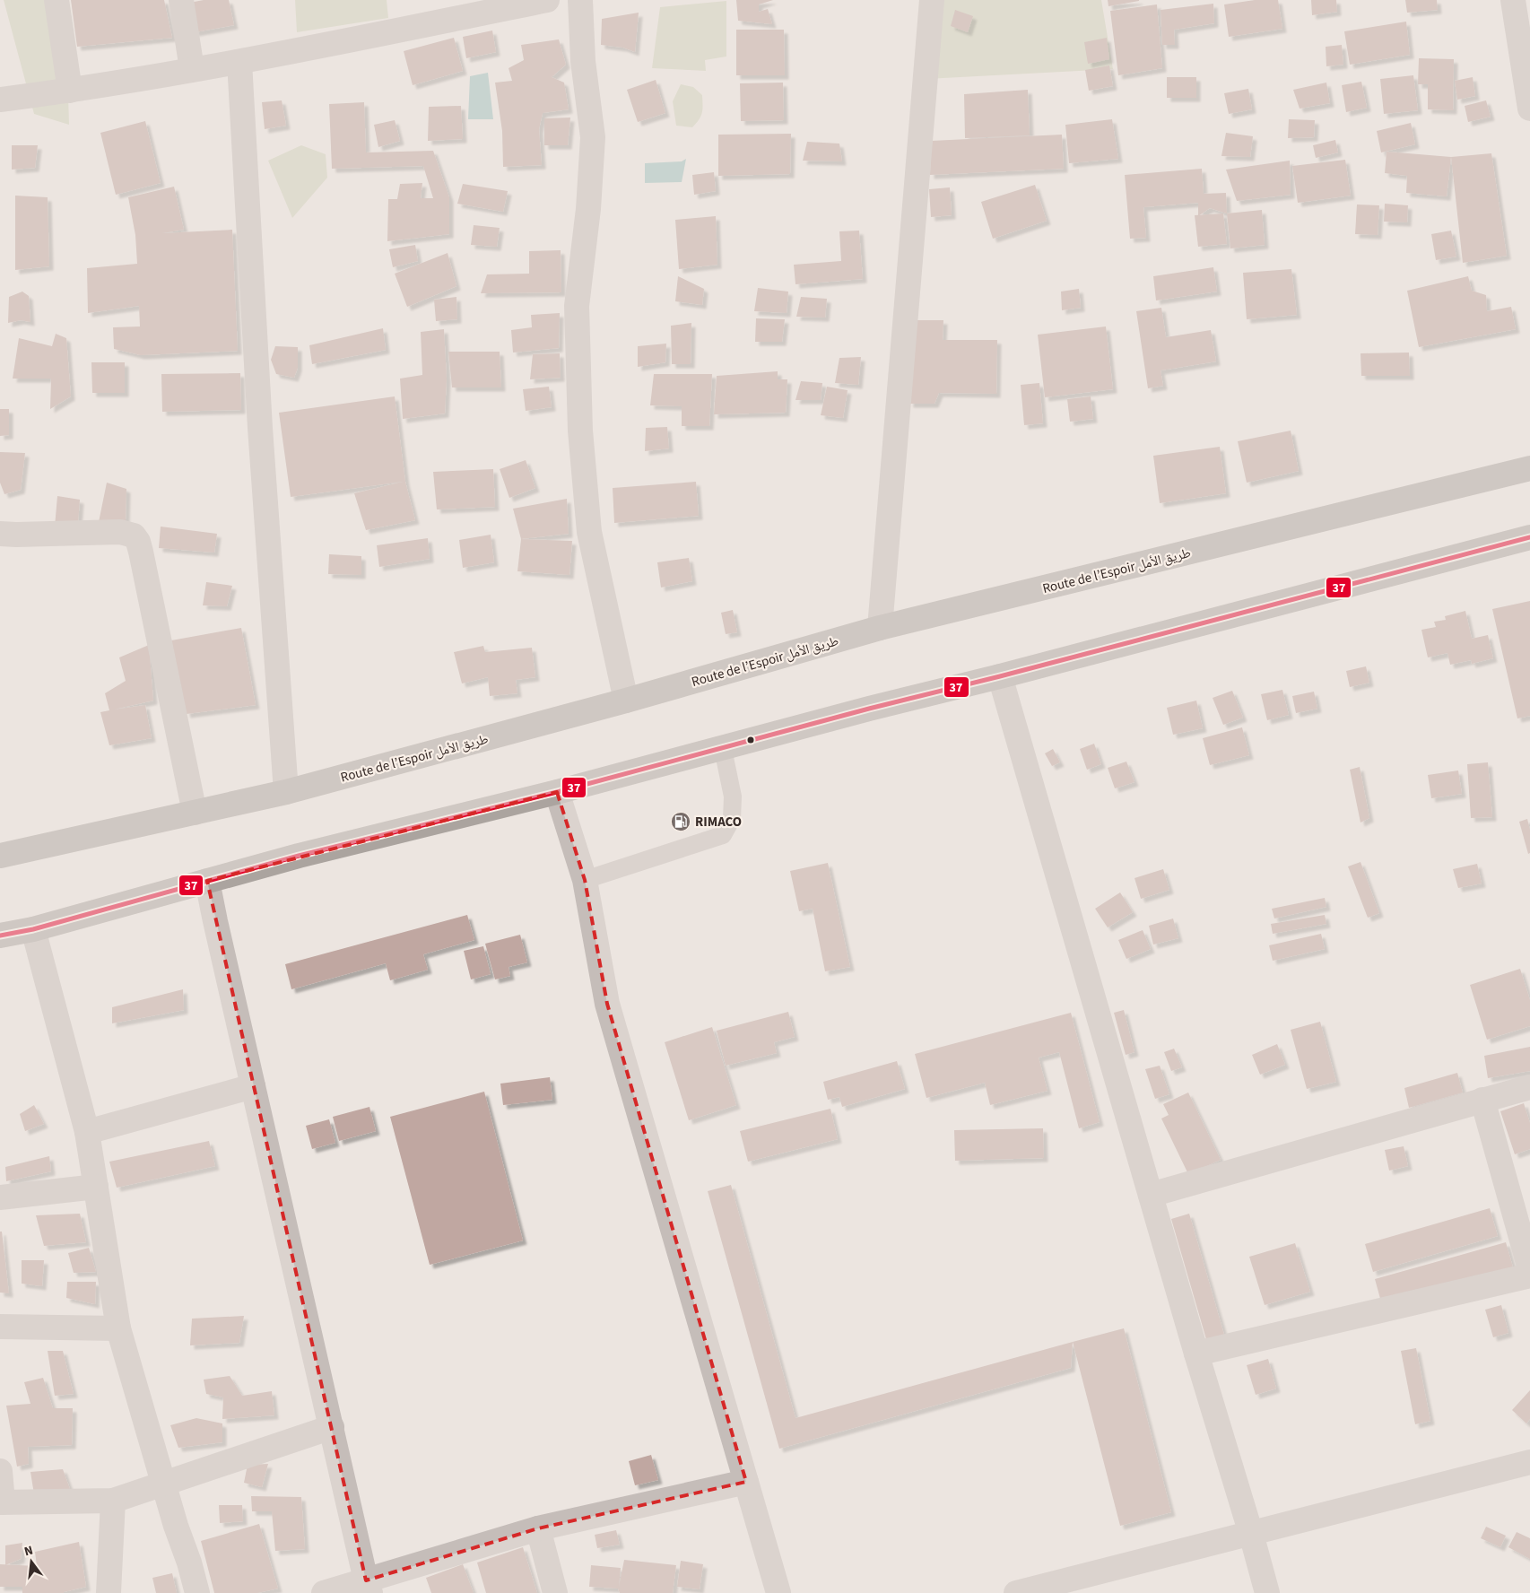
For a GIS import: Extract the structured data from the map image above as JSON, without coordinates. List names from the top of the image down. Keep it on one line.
{"streets":{"highway":["Route de l’Espoir طريق الأمل"]},"places":{"fuel station":["RIMACO"]},"lines":["transit line 37"],"north":"top"}
